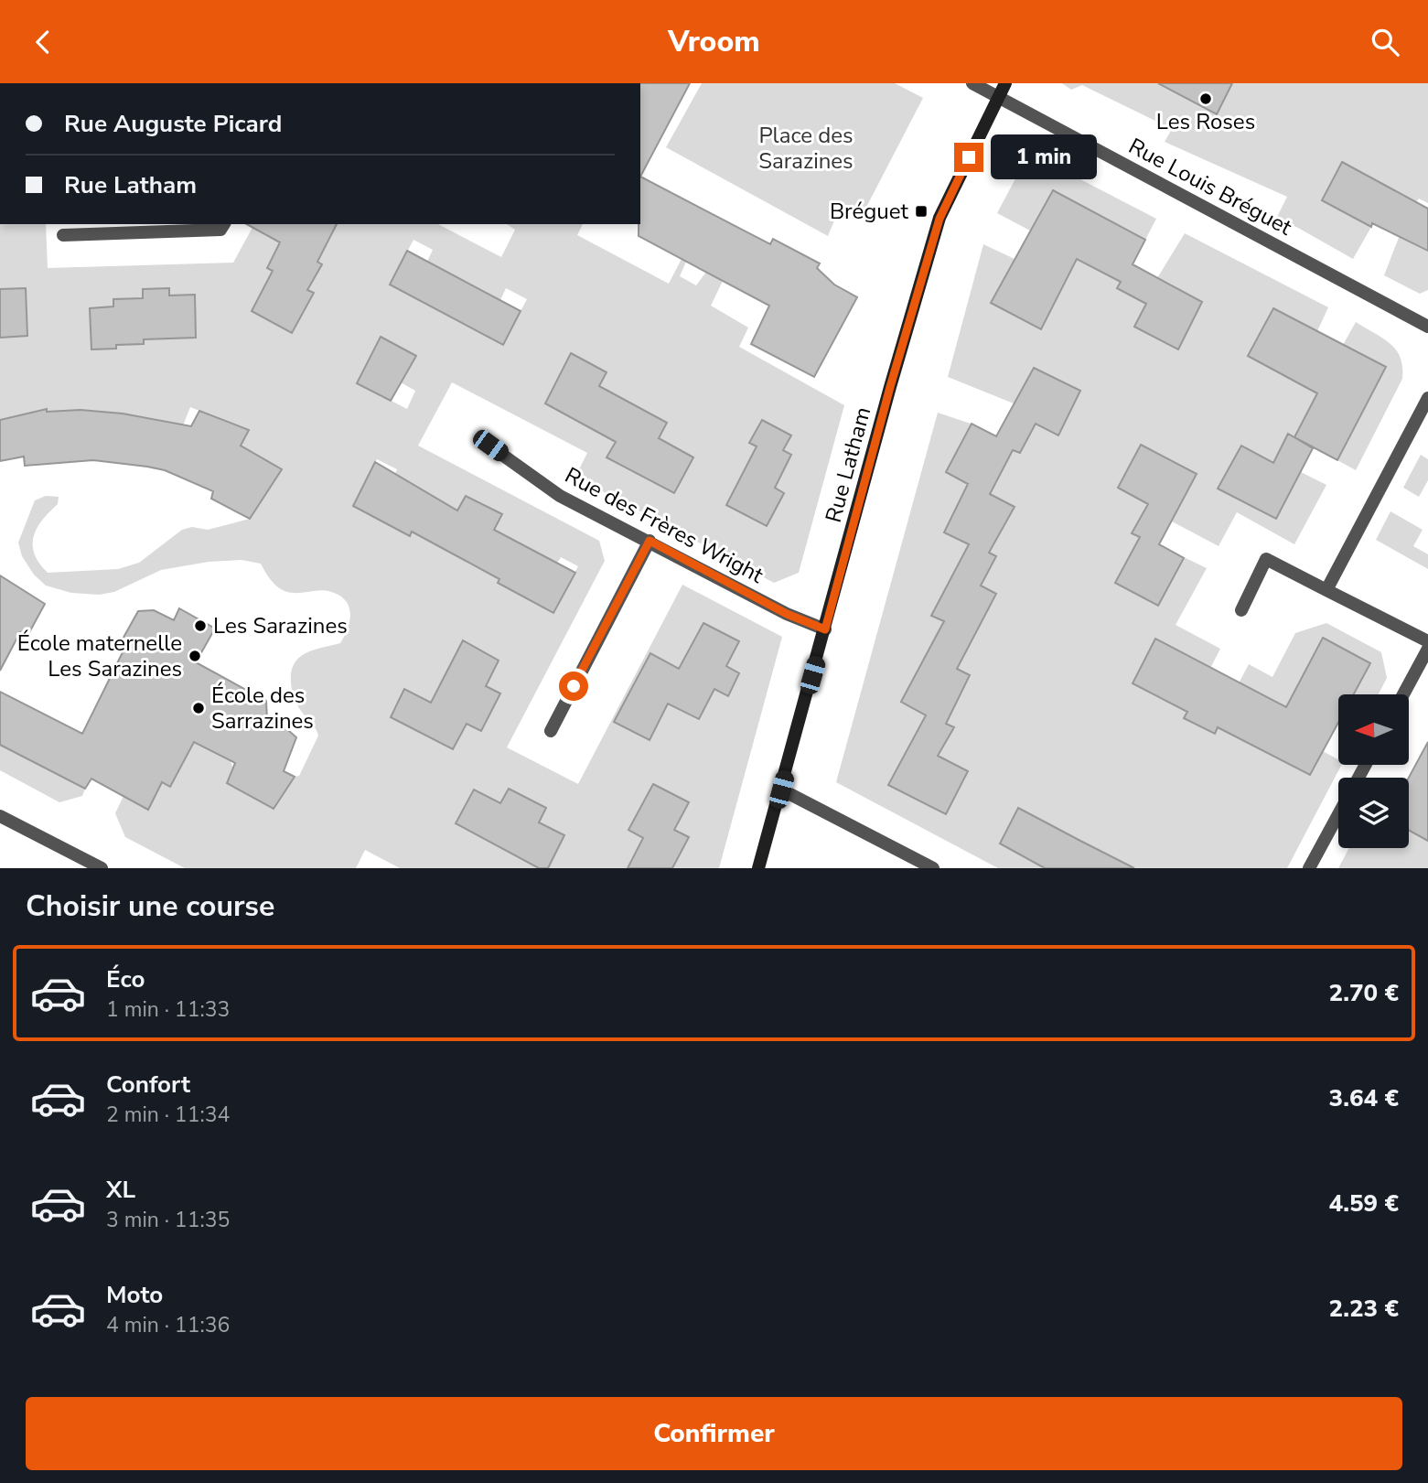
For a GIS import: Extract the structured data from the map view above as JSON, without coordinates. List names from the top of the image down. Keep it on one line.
{"streets":{"street":["Rue Louis Bréguet","Rue Latham","Rue des Frères Wright"]},"crossings":[["Rue Louis Bréguet","Rue Latham"],["Rue Latham","Rue des Frères Wright"]],"parks":["Place des Sarazines"],"places":{"other":["Les Roses","Les Sarazines","École maternelle Les Sarazines","École des Sarrazines"],"transit":["Bréguet"]},"north":"left","page":{"header":"Vroom","banner":["Rue Auguste Picard","Rue Latham"],"bubble":"1 min","heading":"Choisir une course","list":[{"name":"Éco","note":"1 min · 11:33","value":"2.70 €"},{"name":"Confort","note":"2 min · 11:34","value":"3.64 €"},{"name":"XL","note":"3 min · 11:35","value":"4.59 €"},{"name":"Moto","note":"4 min · 11:36","value":"2.23 €"}],"buttons":"Confirmer"}}
